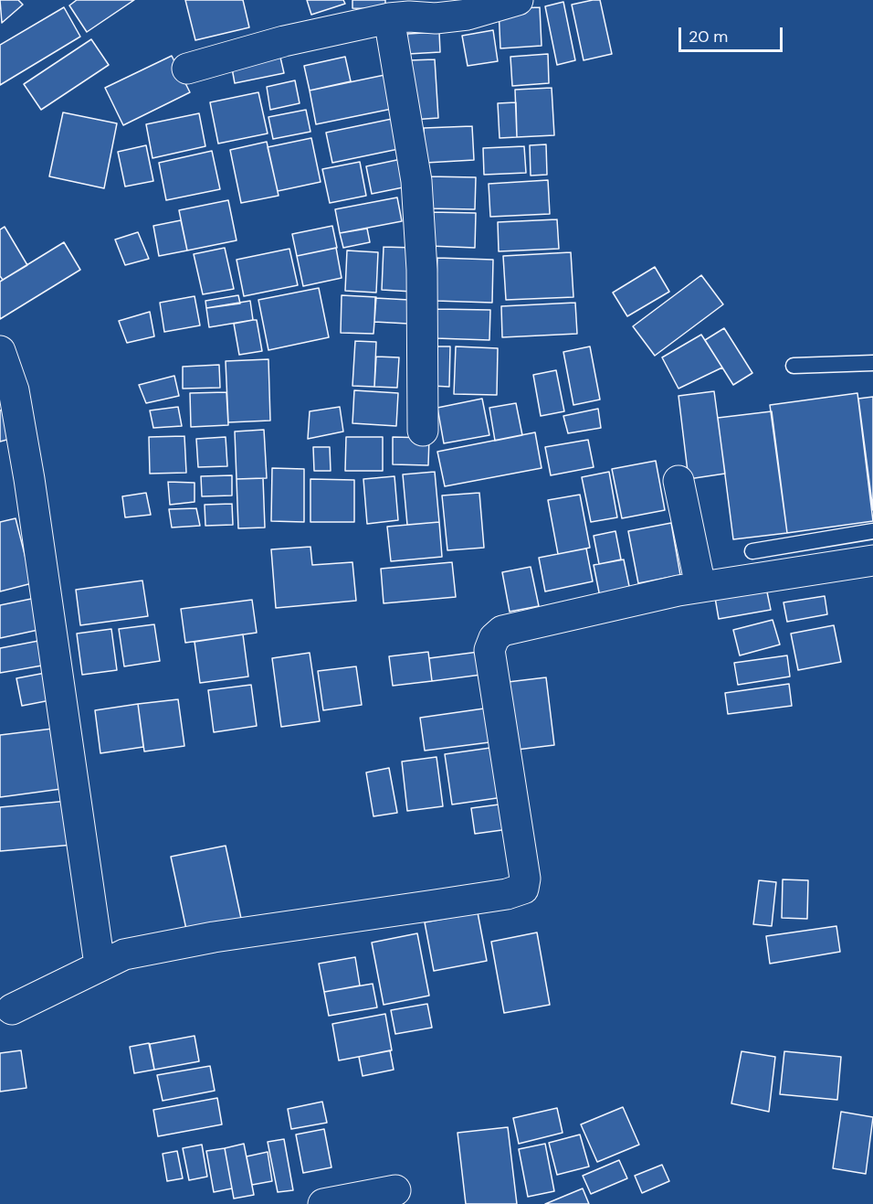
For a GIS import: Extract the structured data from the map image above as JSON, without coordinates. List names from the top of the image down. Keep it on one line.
{"scale_bar":"20 m"}
